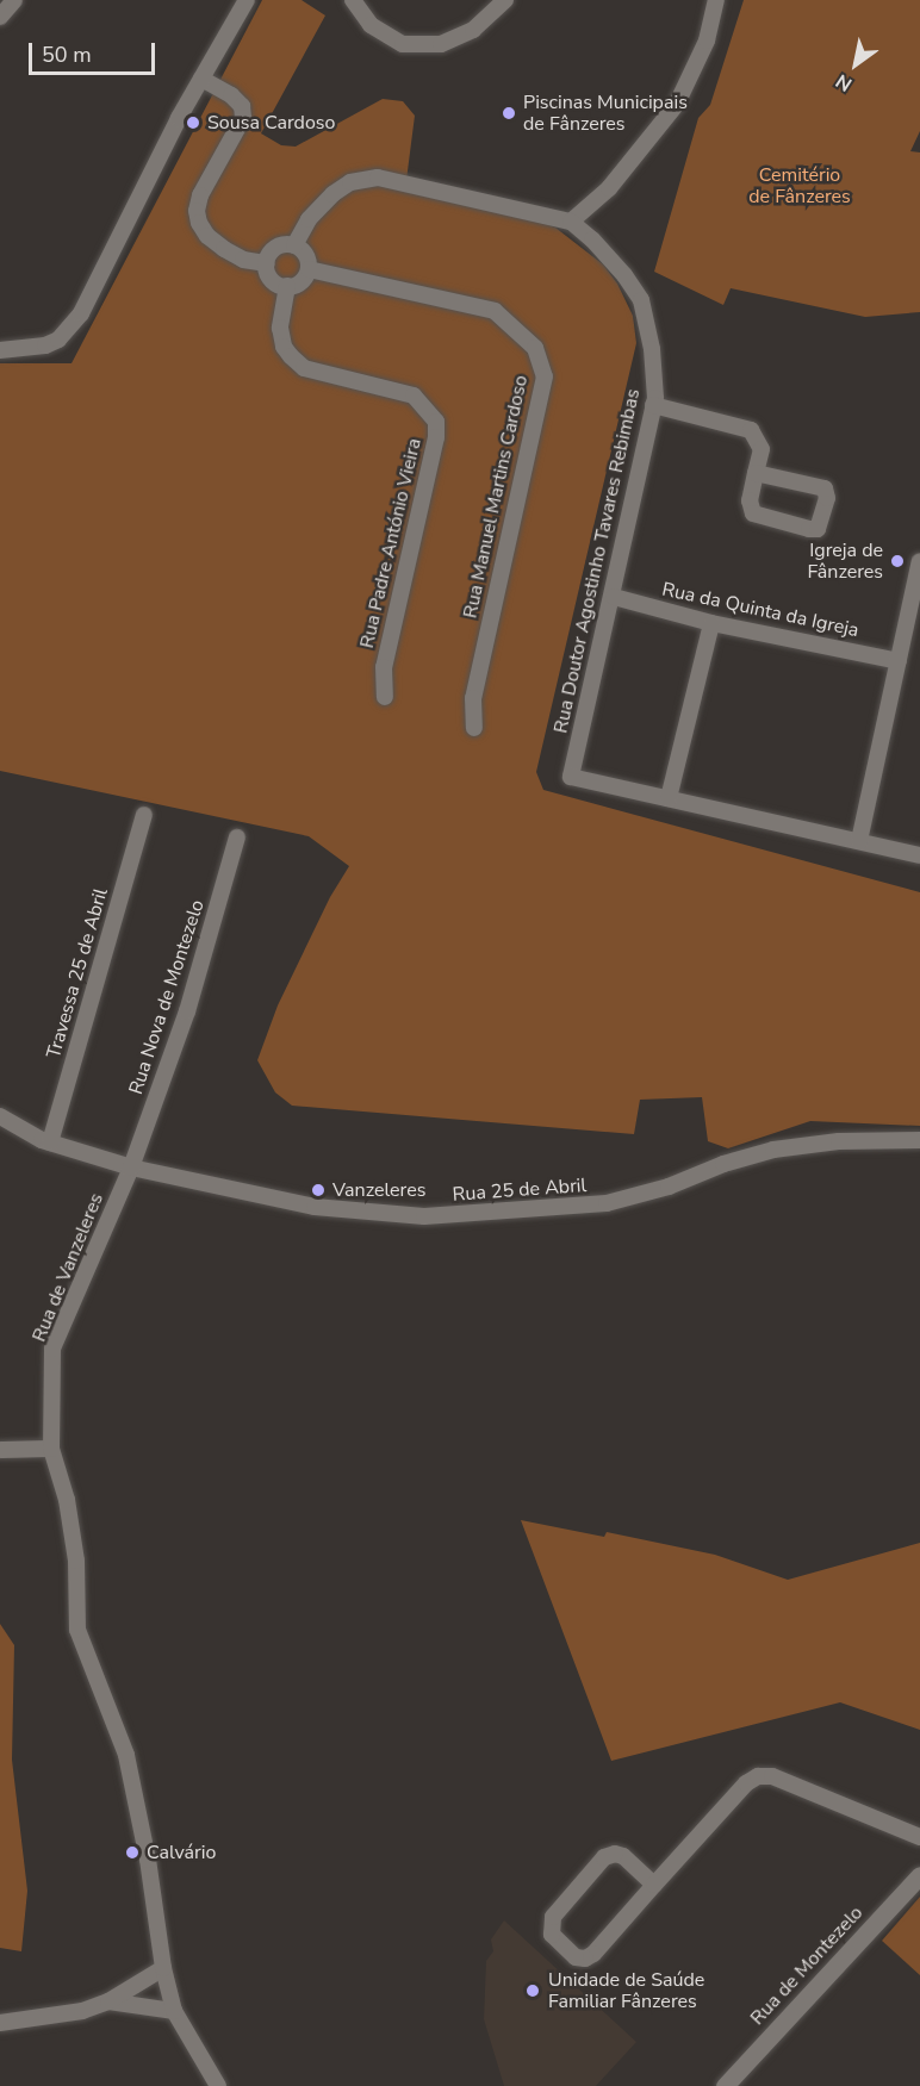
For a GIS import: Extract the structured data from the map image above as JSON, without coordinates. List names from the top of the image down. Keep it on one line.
{"streets":{"street":["Rua Manuel Martins Cardoso","Rua Padre António Vieira","Rua Doutor Agostinho Tavares Rebimbas","Rua da Quinta da Igreja","Travessa 25 de Abril","Rua Nova de Montezelo","Rua 25 de Abril","Rua de Vanzeleres","Rua de Montezelo"]},"crossings":[["Rua Manuel Martins Cardoso","Rua Padre António Vieira"],["Rua Manuel Martins Cardoso","Rua Doutor Agostinho Tavares Rebimbas"],["Rua Padre António Vieira","Rua Doutor Agostinho Tavares Rebimbas"],["Rua Doutor Agostinho Tavares Rebimbas","Rua da Quinta da Igreja"],["Travessa 25 de Abril","Rua 25 de Abril"],["Rua Nova de Montezelo","Rua 25 de Abril"],["Rua Nova de Montezelo","Rua de Vanzeleres"],["Rua 25 de Abril","Rua de Vanzeleres"]],"parks":["Cemitério de Fânzeres"],"places":["Piscinas Municipais de Fânzeres","Sousa Cardoso","Igreja de Fânzeres","Vanzeleres","Calvário","Unidade de Saúde Familiar Fânzeres"],"scale_bar":"50 m","north":"bottom left"}
